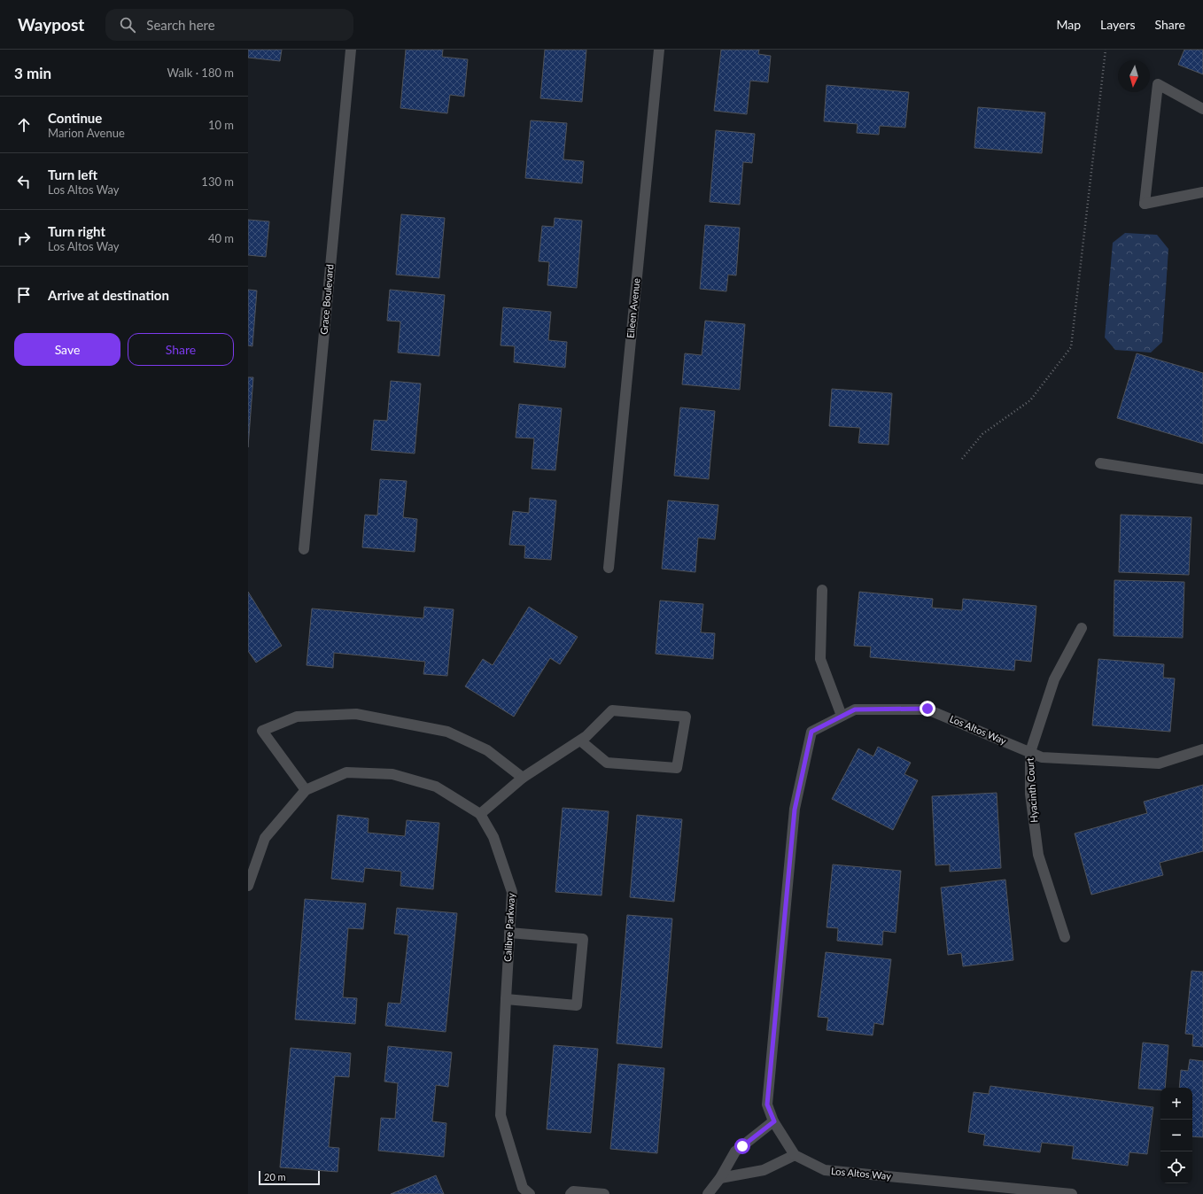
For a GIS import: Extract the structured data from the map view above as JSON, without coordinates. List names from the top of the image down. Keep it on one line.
{"streets":{"street":["Grace Boulevard","Eileen Avenue","Los Altos Way","Hyacinth Court","Calibre Parkway"]},"crossings":[["Los Altos Way","Hyacinth Court"]],"scale_bar":"20 m","north":"bottom","page":{"header":"Waypost","search":"Search here","nav":["Map","Layers","Share"],"heading":["3 min","Walk · 180 m"],"list":[["Continue","Marion Avenue","10 m"],["Turn left","Los Altos Way","130 m"],["Turn right","Los Altos Way","40 m"],"Arrive at destination"],"buttons":["Save","Share"],"map_buttons":["+","−"],"scale":"20 m"}}
